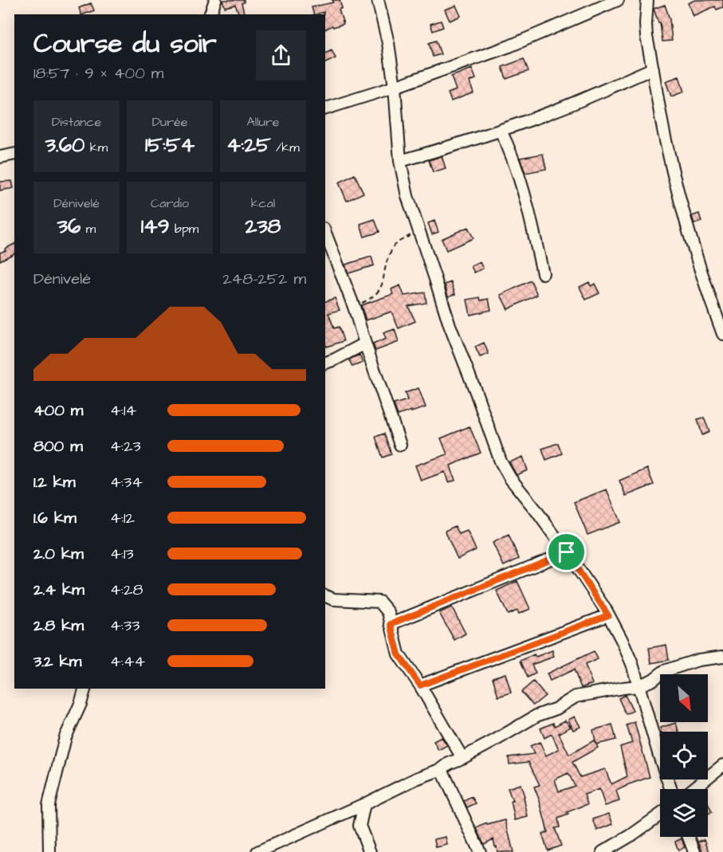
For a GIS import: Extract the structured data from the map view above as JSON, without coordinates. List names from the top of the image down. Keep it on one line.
{"north":"bottom right","page":{"heading":["Course du soir","18:57 · 9 × 400 m"],"stats":[["Distance","3.60 km"],["Durée","15:54"],["Allure","4:25 /km"],["Dénivelé","36 m"],["Cardio","149 bpm"],["kcal","238"]],"chart":["Dénivelé","248–252 m"],"list":[{"name":"400 m","note":"4:14"},{"name":"800 m","note":"4:23"},{"name":"1.2 km","note":"4:34"},{"name":"1.6 km","note":"4:12"},{"name":"2.0 km","note":"4:13"},{"name":"2.4 km","note":"4:28"},{"name":"2.8 km","note":"4:33"},{"name":"3.2 km","note":"4:44"}]}}
